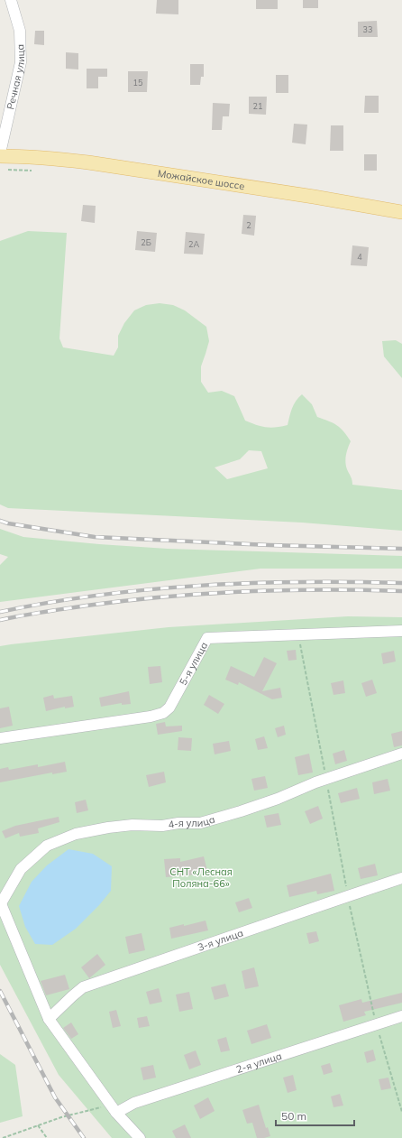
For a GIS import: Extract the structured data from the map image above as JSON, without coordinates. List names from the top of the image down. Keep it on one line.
{"streets":{"main road":["Можайское шоссе"],"street":["Речная улица","5-я улица","4-я улица","3-я улица","2-я улица"]},"crossings":[["Речная улица","Можайское шоссе"]],"parks":["СНТ «Лесная Поляна-66»"],"house_numbers":["33","15","21","2","2Б","2А","4"],"scale_bar":"50 m"}
